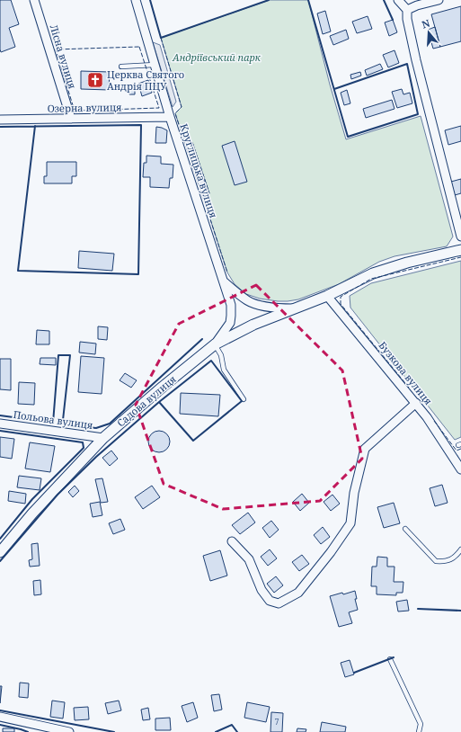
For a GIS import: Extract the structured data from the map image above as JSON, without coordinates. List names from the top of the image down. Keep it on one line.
{"streets":{"street":["Лісна вулиця","Озерна вулиця","Круглицька вулиця","Бузкова вулиця","Садова вулиця","Польова вулиця"]},"crossings":[["Лісна вулиця","Озерна вулиця"],["Озерна вулиця","Круглицька вулиця"],["Круглицька вулиця","Садова вулиця"],["Бузкова вулиця","Садова вулиця"],["Садова вулиця","Польова вулиця"]],"parks":["Андріївський парк"],"places":{"church":["Церква Святого Андрія ПЦУ"]},"house_numbers":["7"],"north":"top"}
